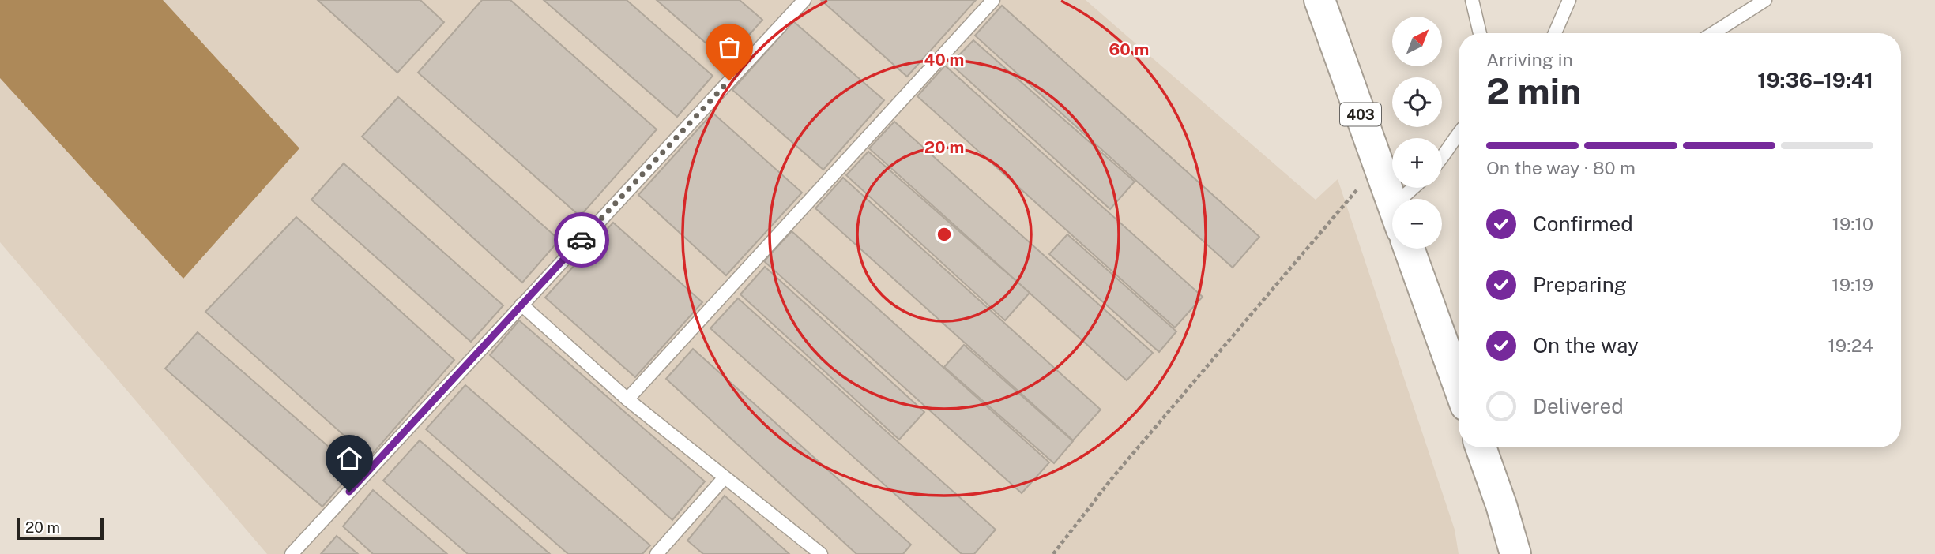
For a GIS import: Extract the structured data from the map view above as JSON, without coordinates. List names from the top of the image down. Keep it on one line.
{"streets":{"main road":["403"]},"scale_bar":"20 m","north":"top right","page":{"map_buttons":["+","−"],"heading":["2 min","Arriving in","19:36–19:41"],"bar":"On the way · 80 m","list":[["Confirmed","19:10"],["Preparing","19:19"],["On the way","19:24"],"Delivered"],"scale":"20 m"},"rings":["60 m","40 m","20 m"]}
